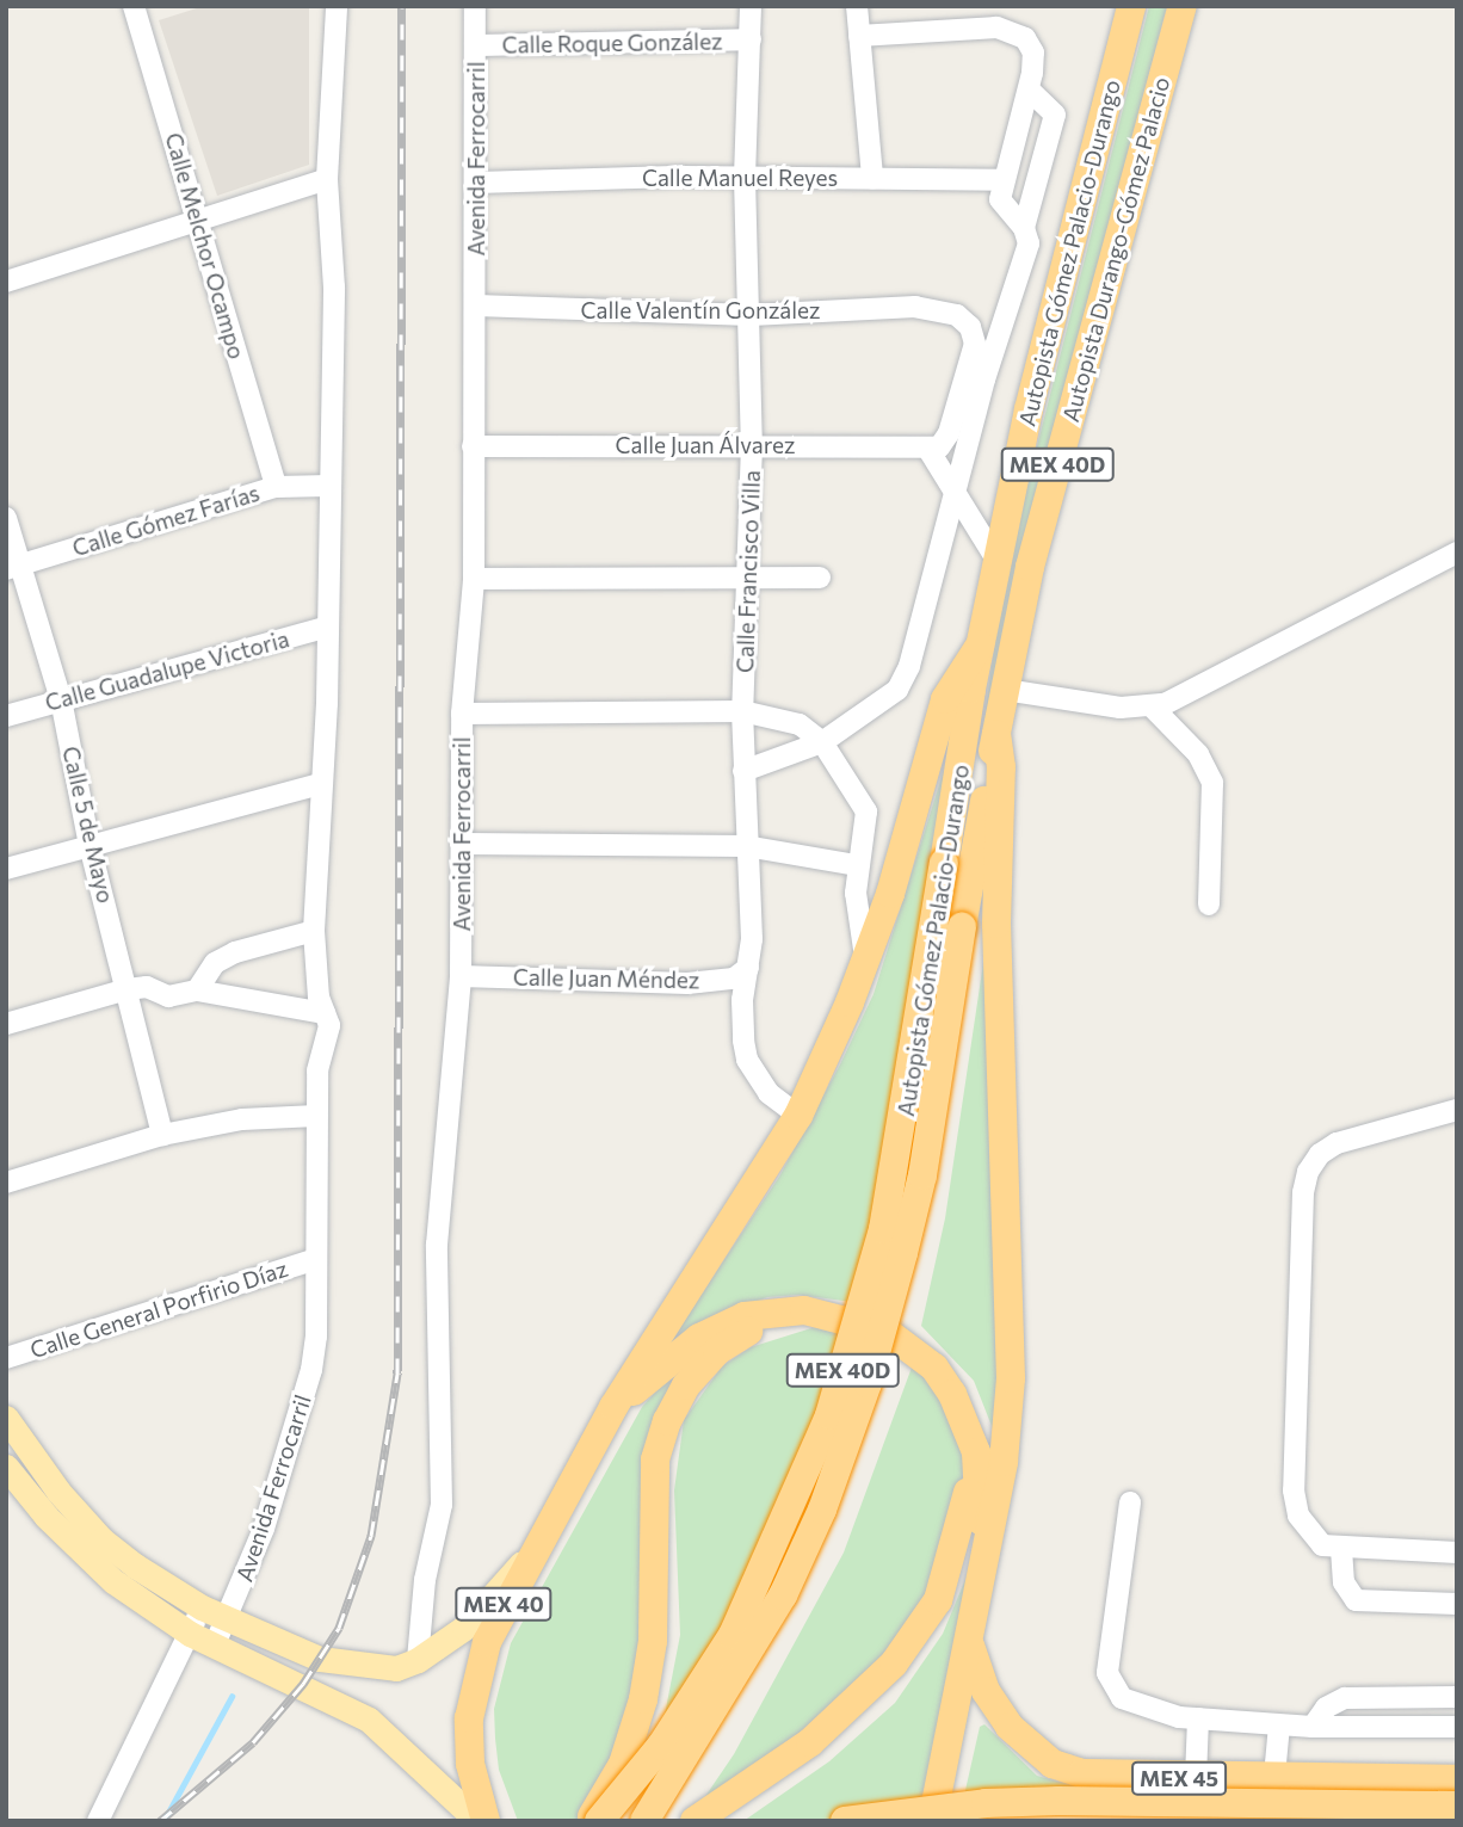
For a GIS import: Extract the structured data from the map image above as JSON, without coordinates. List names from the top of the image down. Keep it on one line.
{"streets":{"highway":["Autopista Durango-Gómez Palacio","Autopista Gómez Palacio-Durango","MEX 40D","MEX 40","MEX 45"],"street":["Calle Roque González","Avenida Ferrocarril","Calle Manuel Reyes","Calle Melchor Ocampo","Calle Valentín González","Calle Juan Álvarez","Calle Gómez Farías","Calle Francisco Villa","Calle Guadalupe Victoria","Calle 5 de Mayo","Calle Juan Méndez","Calle General Porfirio Díaz"]},"crossings":[["Calle Roque González","Avenida Ferrocarril"],["Calle Roque González","Calle Francisco Villa"],["Avenida Ferrocarril","Calle Manuel Reyes"],["Avenida Ferrocarril","Calle Valentín González"],["Avenida Ferrocarril","Calle Juan Álvarez"],["Avenida Ferrocarril","Calle Gómez Farías"],["Avenida Ferrocarril","Calle Guadalupe Victoria"],["Avenida Ferrocarril","Calle Juan Méndez"],["Avenida Ferrocarril","Calle General Porfirio Díaz"],["Avenida Ferrocarril","MEX 40"],["Calle Manuel Reyes","Calle Francisco Villa"],["Calle Melchor Ocampo","Calle Gómez Farías"],["Calle Valentín González","Calle Francisco Villa"],["Calle Juan Álvarez","Calle Francisco Villa"],["Calle Gómez Farías","Calle 5 de Mayo"],["Calle Francisco Villa","Calle Juan Méndez"],["Calle Guadalupe Victoria","Calle 5 de Mayo"],["MEX 40","MEX 45"]]}
